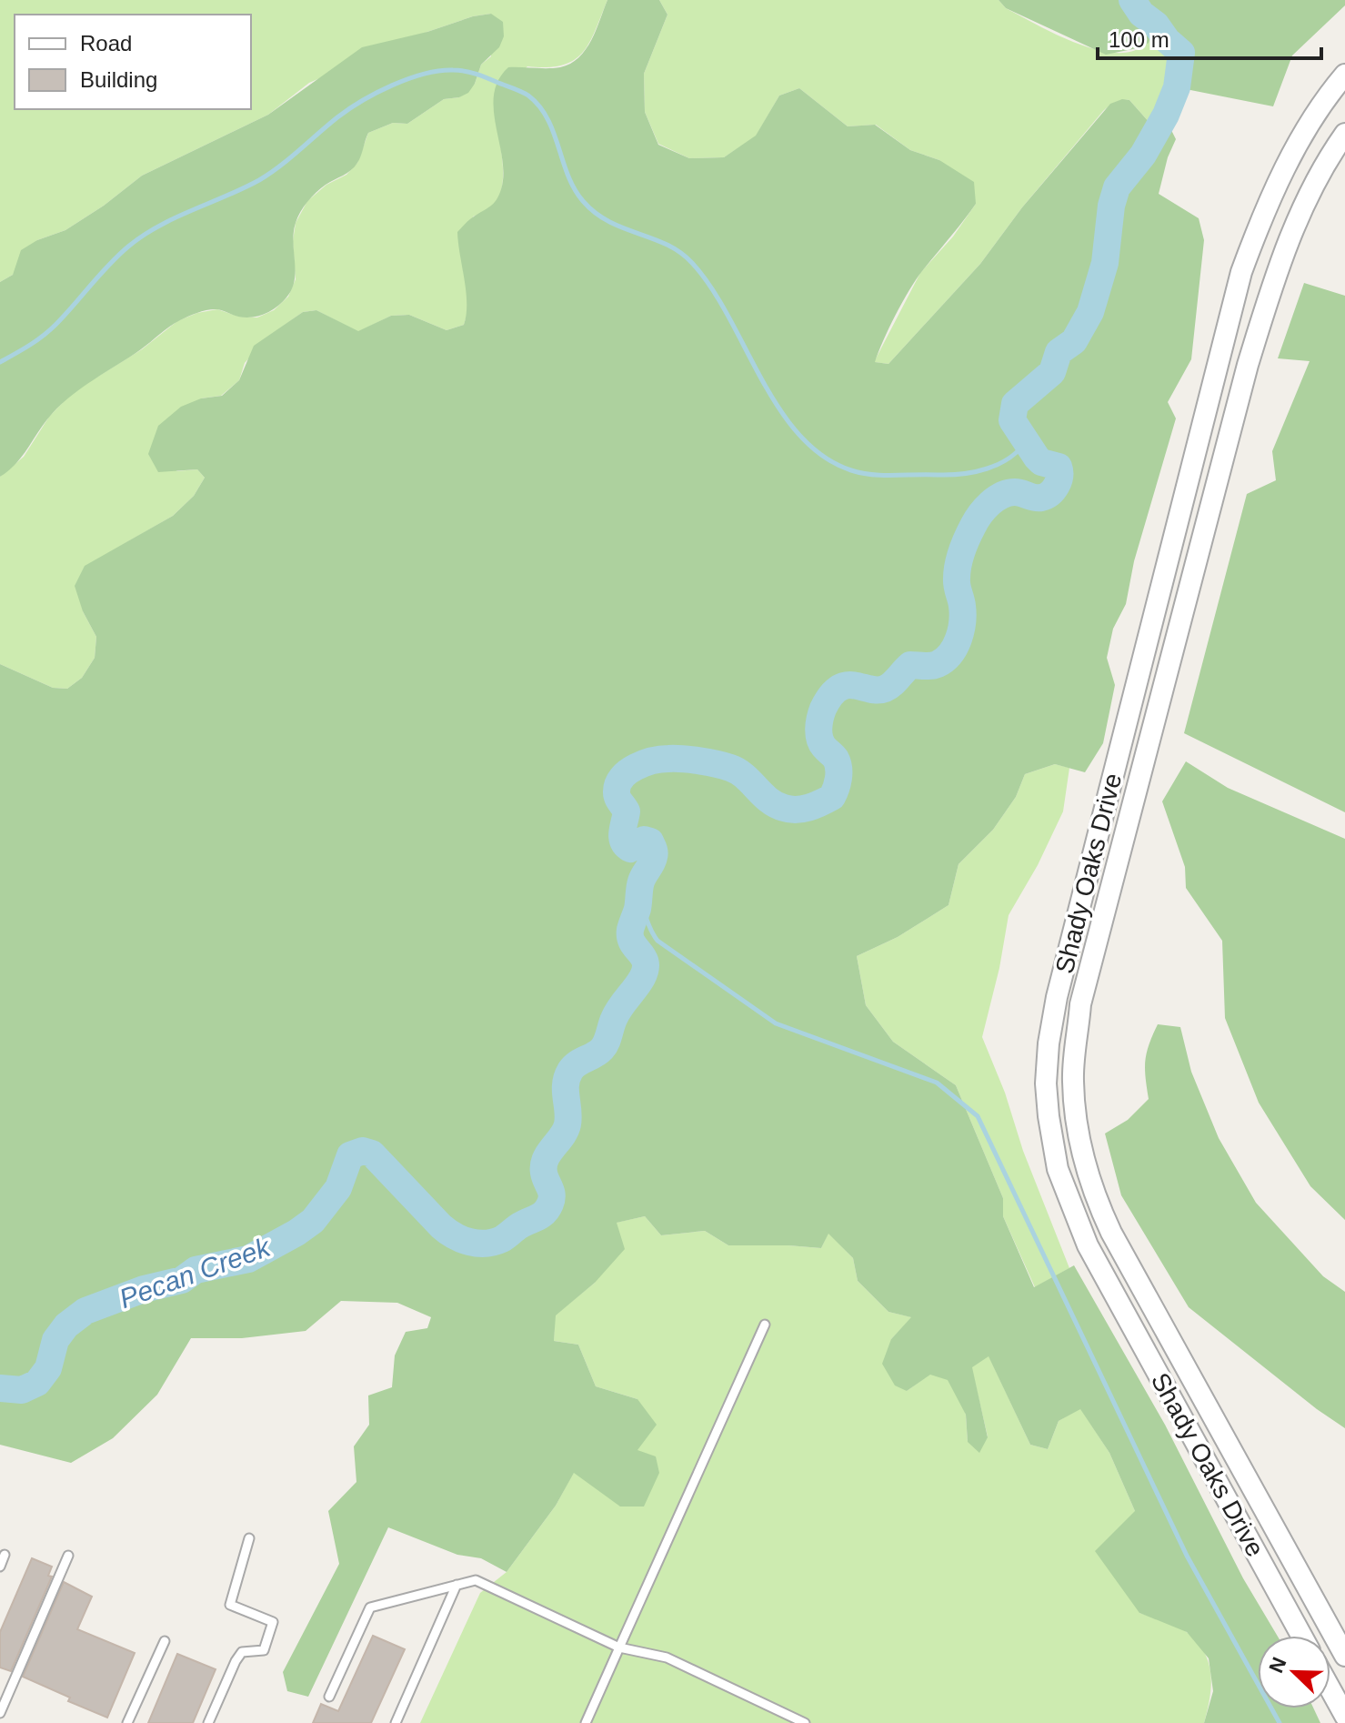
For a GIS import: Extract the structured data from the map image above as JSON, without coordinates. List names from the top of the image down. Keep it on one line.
{"streets":{"street":["Shady Oaks Drive"]},"water":["Pecan Creek"],"legend":["Road","Building"],"scale_bar":"100 m","north":"top left"}
